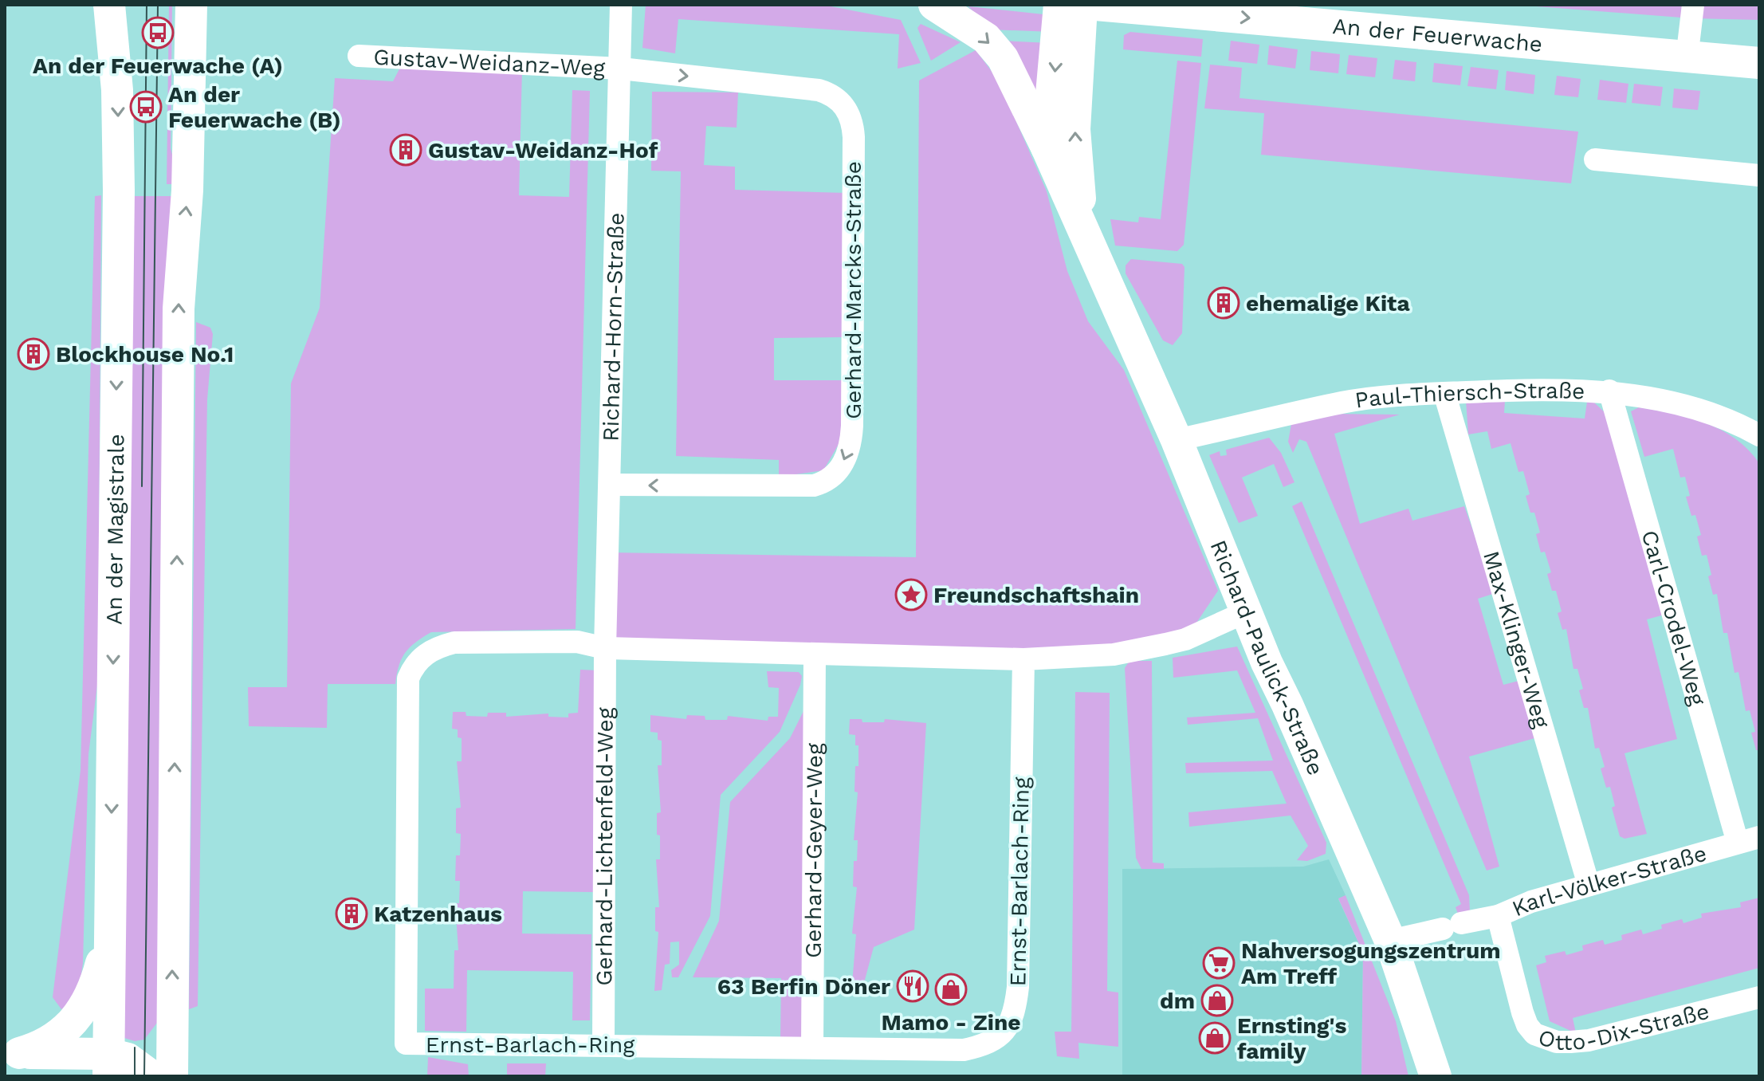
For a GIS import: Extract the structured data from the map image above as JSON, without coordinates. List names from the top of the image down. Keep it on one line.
{"streets":{"street":["An der Feuerwache","Gustav-Weidanz-Weg","Gerhard-Marcks-Straße","Richard-Horn-Straße","Paul-Thiersch-Straße","An der Magistrale","Carl-Crodel-Weg","Max-Klinger-Weg","Richard-Paulick-Straße","Gerhard-Lichtenfeld-Weg","Gerhard-Geyer-Weg","Karl-Völker-Straße","Ernst-Barlach-Ring","Otto-Dix-Straße"]},"crossings":[["An der Feuerwache","Richard-Paulick-Straße"],["Gustav-Weidanz-Weg","Gerhard-Marcks-Straße"],["Gustav-Weidanz-Weg","Richard-Horn-Straße"],["Gerhard-Marcks-Straße","Richard-Horn-Straße"],["Richard-Horn-Straße","Gerhard-Lichtenfeld-Weg"],["Richard-Horn-Straße","Ernst-Barlach-Ring"],["Paul-Thiersch-Straße","Carl-Crodel-Weg"],["Paul-Thiersch-Straße","Max-Klinger-Weg"],["Paul-Thiersch-Straße","Richard-Paulick-Straße"],["Carl-Crodel-Weg","Karl-Völker-Straße"],["Max-Klinger-Weg","Karl-Völker-Straße"],["Richard-Paulick-Straße","Karl-Völker-Straße"],["Richard-Paulick-Straße","Ernst-Barlach-Ring"],["Gerhard-Lichtenfeld-Weg","Ernst-Barlach-Ring"],["Gerhard-Geyer-Weg","Ernst-Barlach-Ring"],["Karl-Völker-Straße","Otto-Dix-Straße"]],"places":{"bus stop":["An der Feuerwache (A)","An der Feuerwache (B)"],"building":["Gustav-Weidanz-Hof","ehemalige Kita","Blockhouse No.1","Katzenhaus"],"place":["Freundschaftshain"],"supermarket":["Nahversogungszentrum Am Treff"],"restaurant":["63 Berfin Döner"],"shop":["Mamo - Zine","dm","Ernsting's family"]}}
